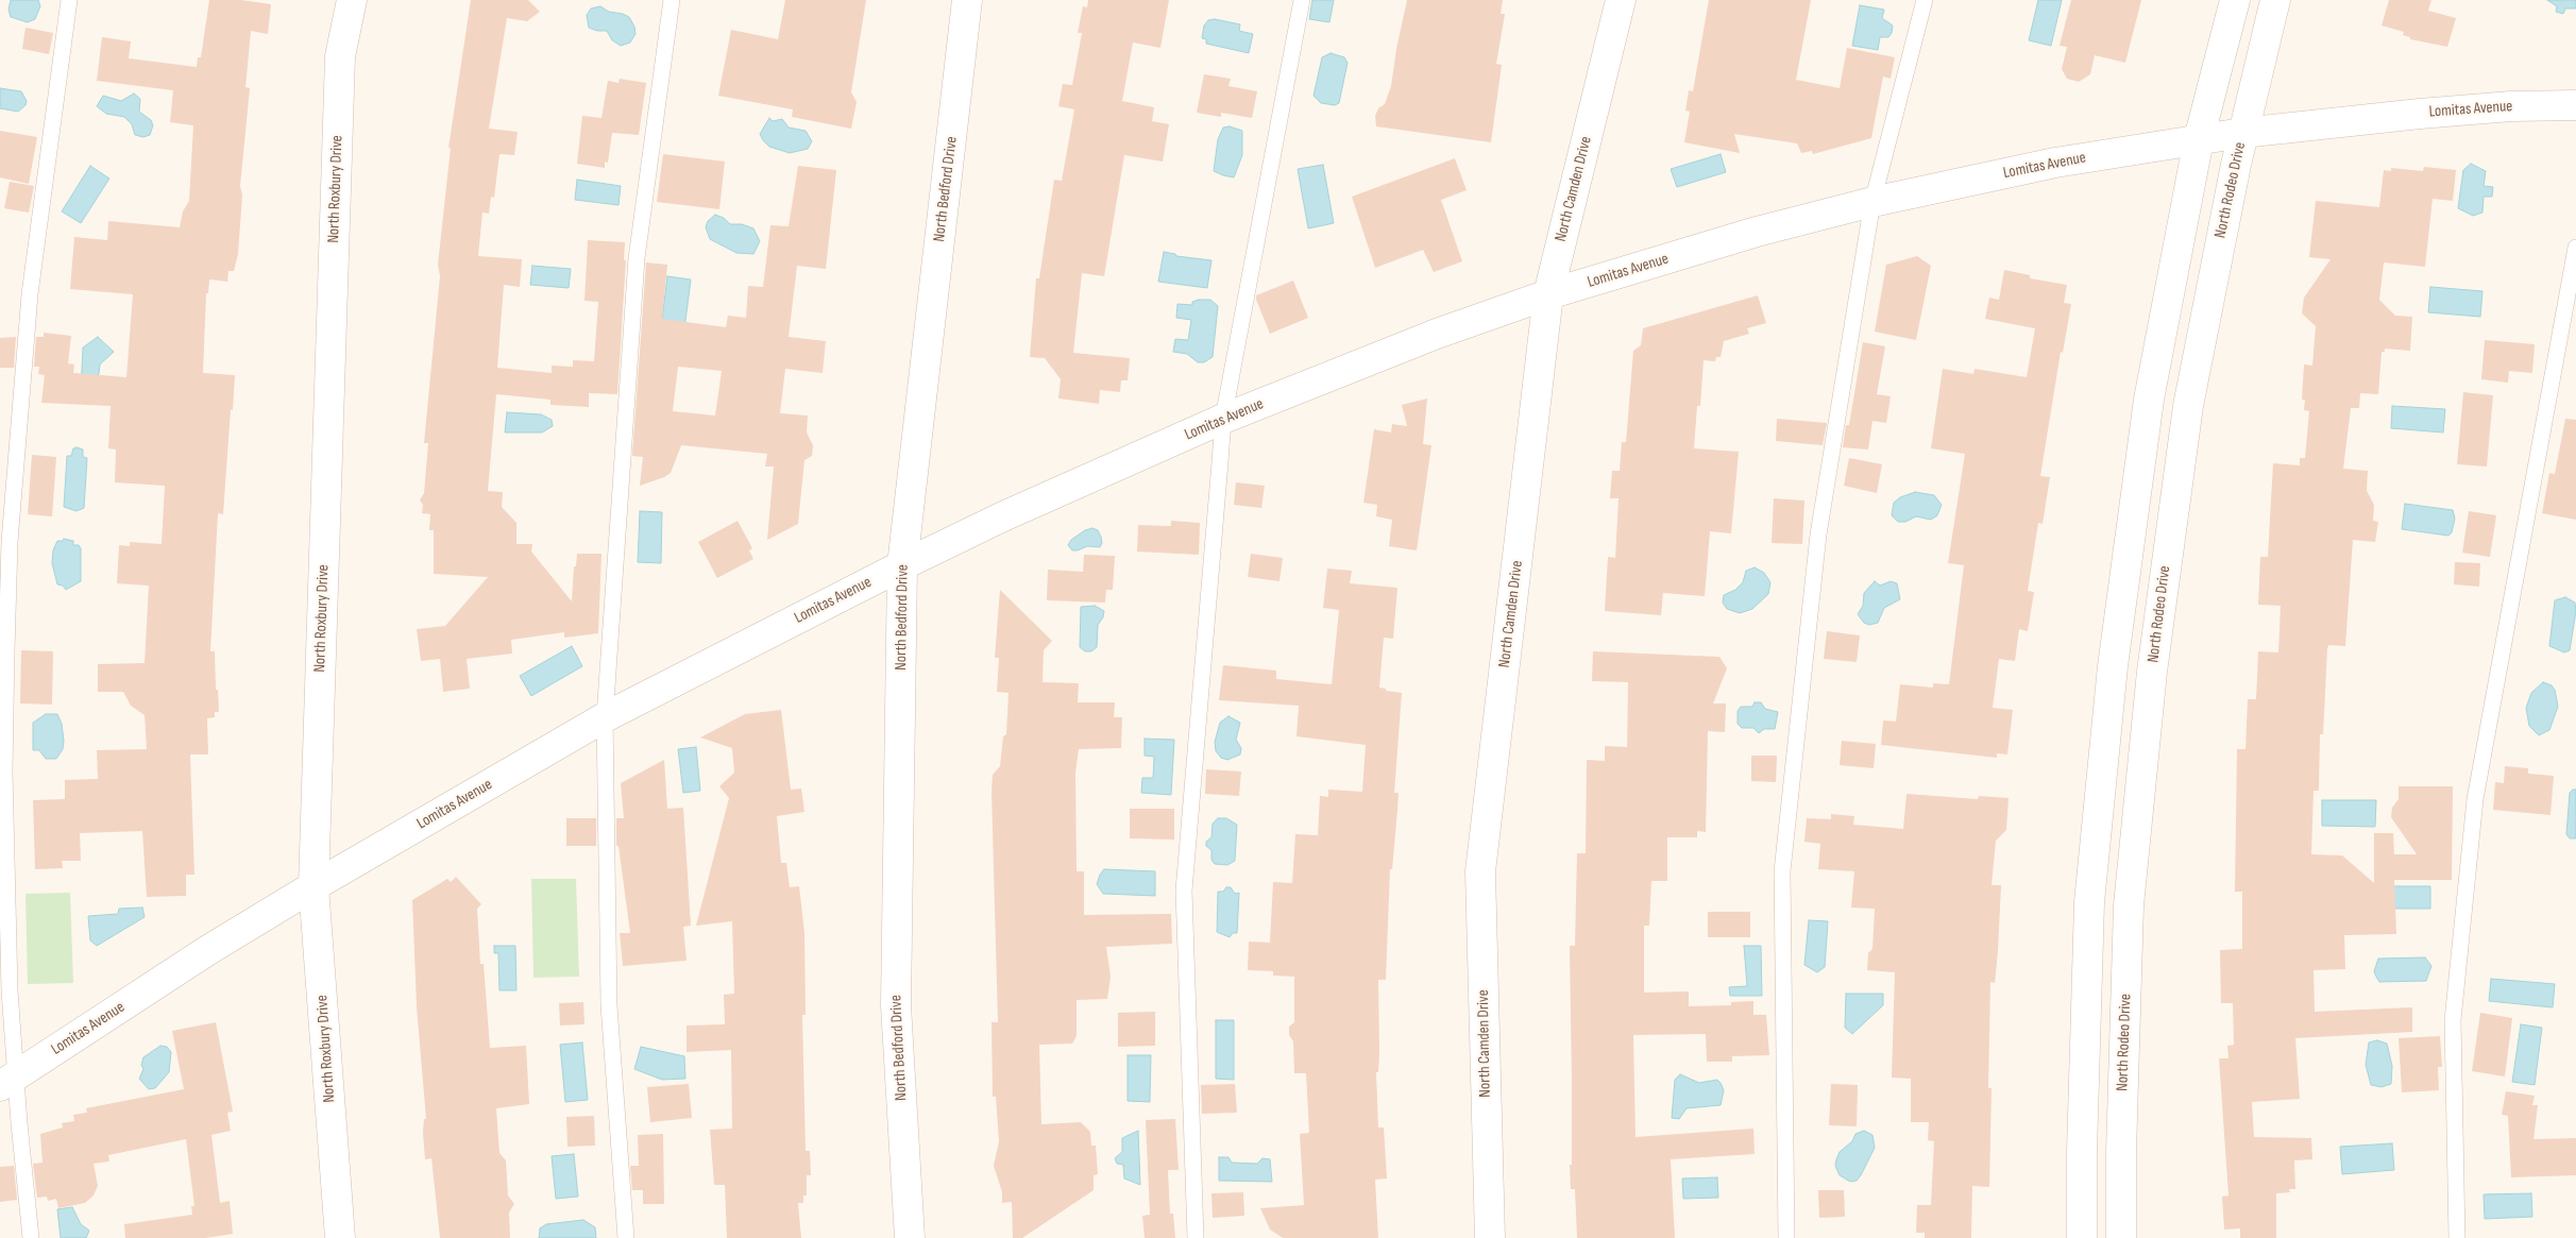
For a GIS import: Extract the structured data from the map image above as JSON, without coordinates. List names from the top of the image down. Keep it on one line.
{"streets":{"street":["Lomitas Avenue","North Roxbury Drive","North Bedford Drive","North Camden Drive","North Rodeo Drive"]},"crossings":[["Lomitas Avenue","North Roxbury Drive"],["Lomitas Avenue","North Bedford Drive"],["Lomitas Avenue","North Camden Drive"],["Lomitas Avenue","North Rodeo Drive"]]}
